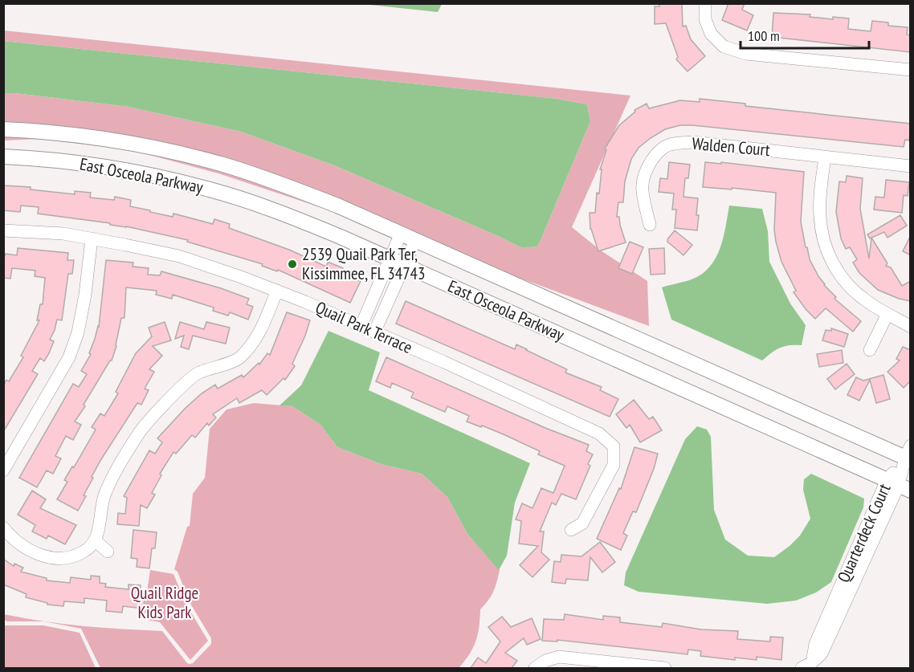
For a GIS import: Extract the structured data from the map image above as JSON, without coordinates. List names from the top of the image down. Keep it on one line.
{"streets":{"main road":["East Osceola Parkway"],"street":["Walden Court","Quail Park Terrace","Quarterdeck Court"]},"crossings":[["East Osceola Parkway","Quarterdeck Court"]],"parks":["Quail Ridge Kids Park"],"places":["2539 Quail Park Ter, Kissimmee, FL 34743"],"scale_bar":"100 m"}
